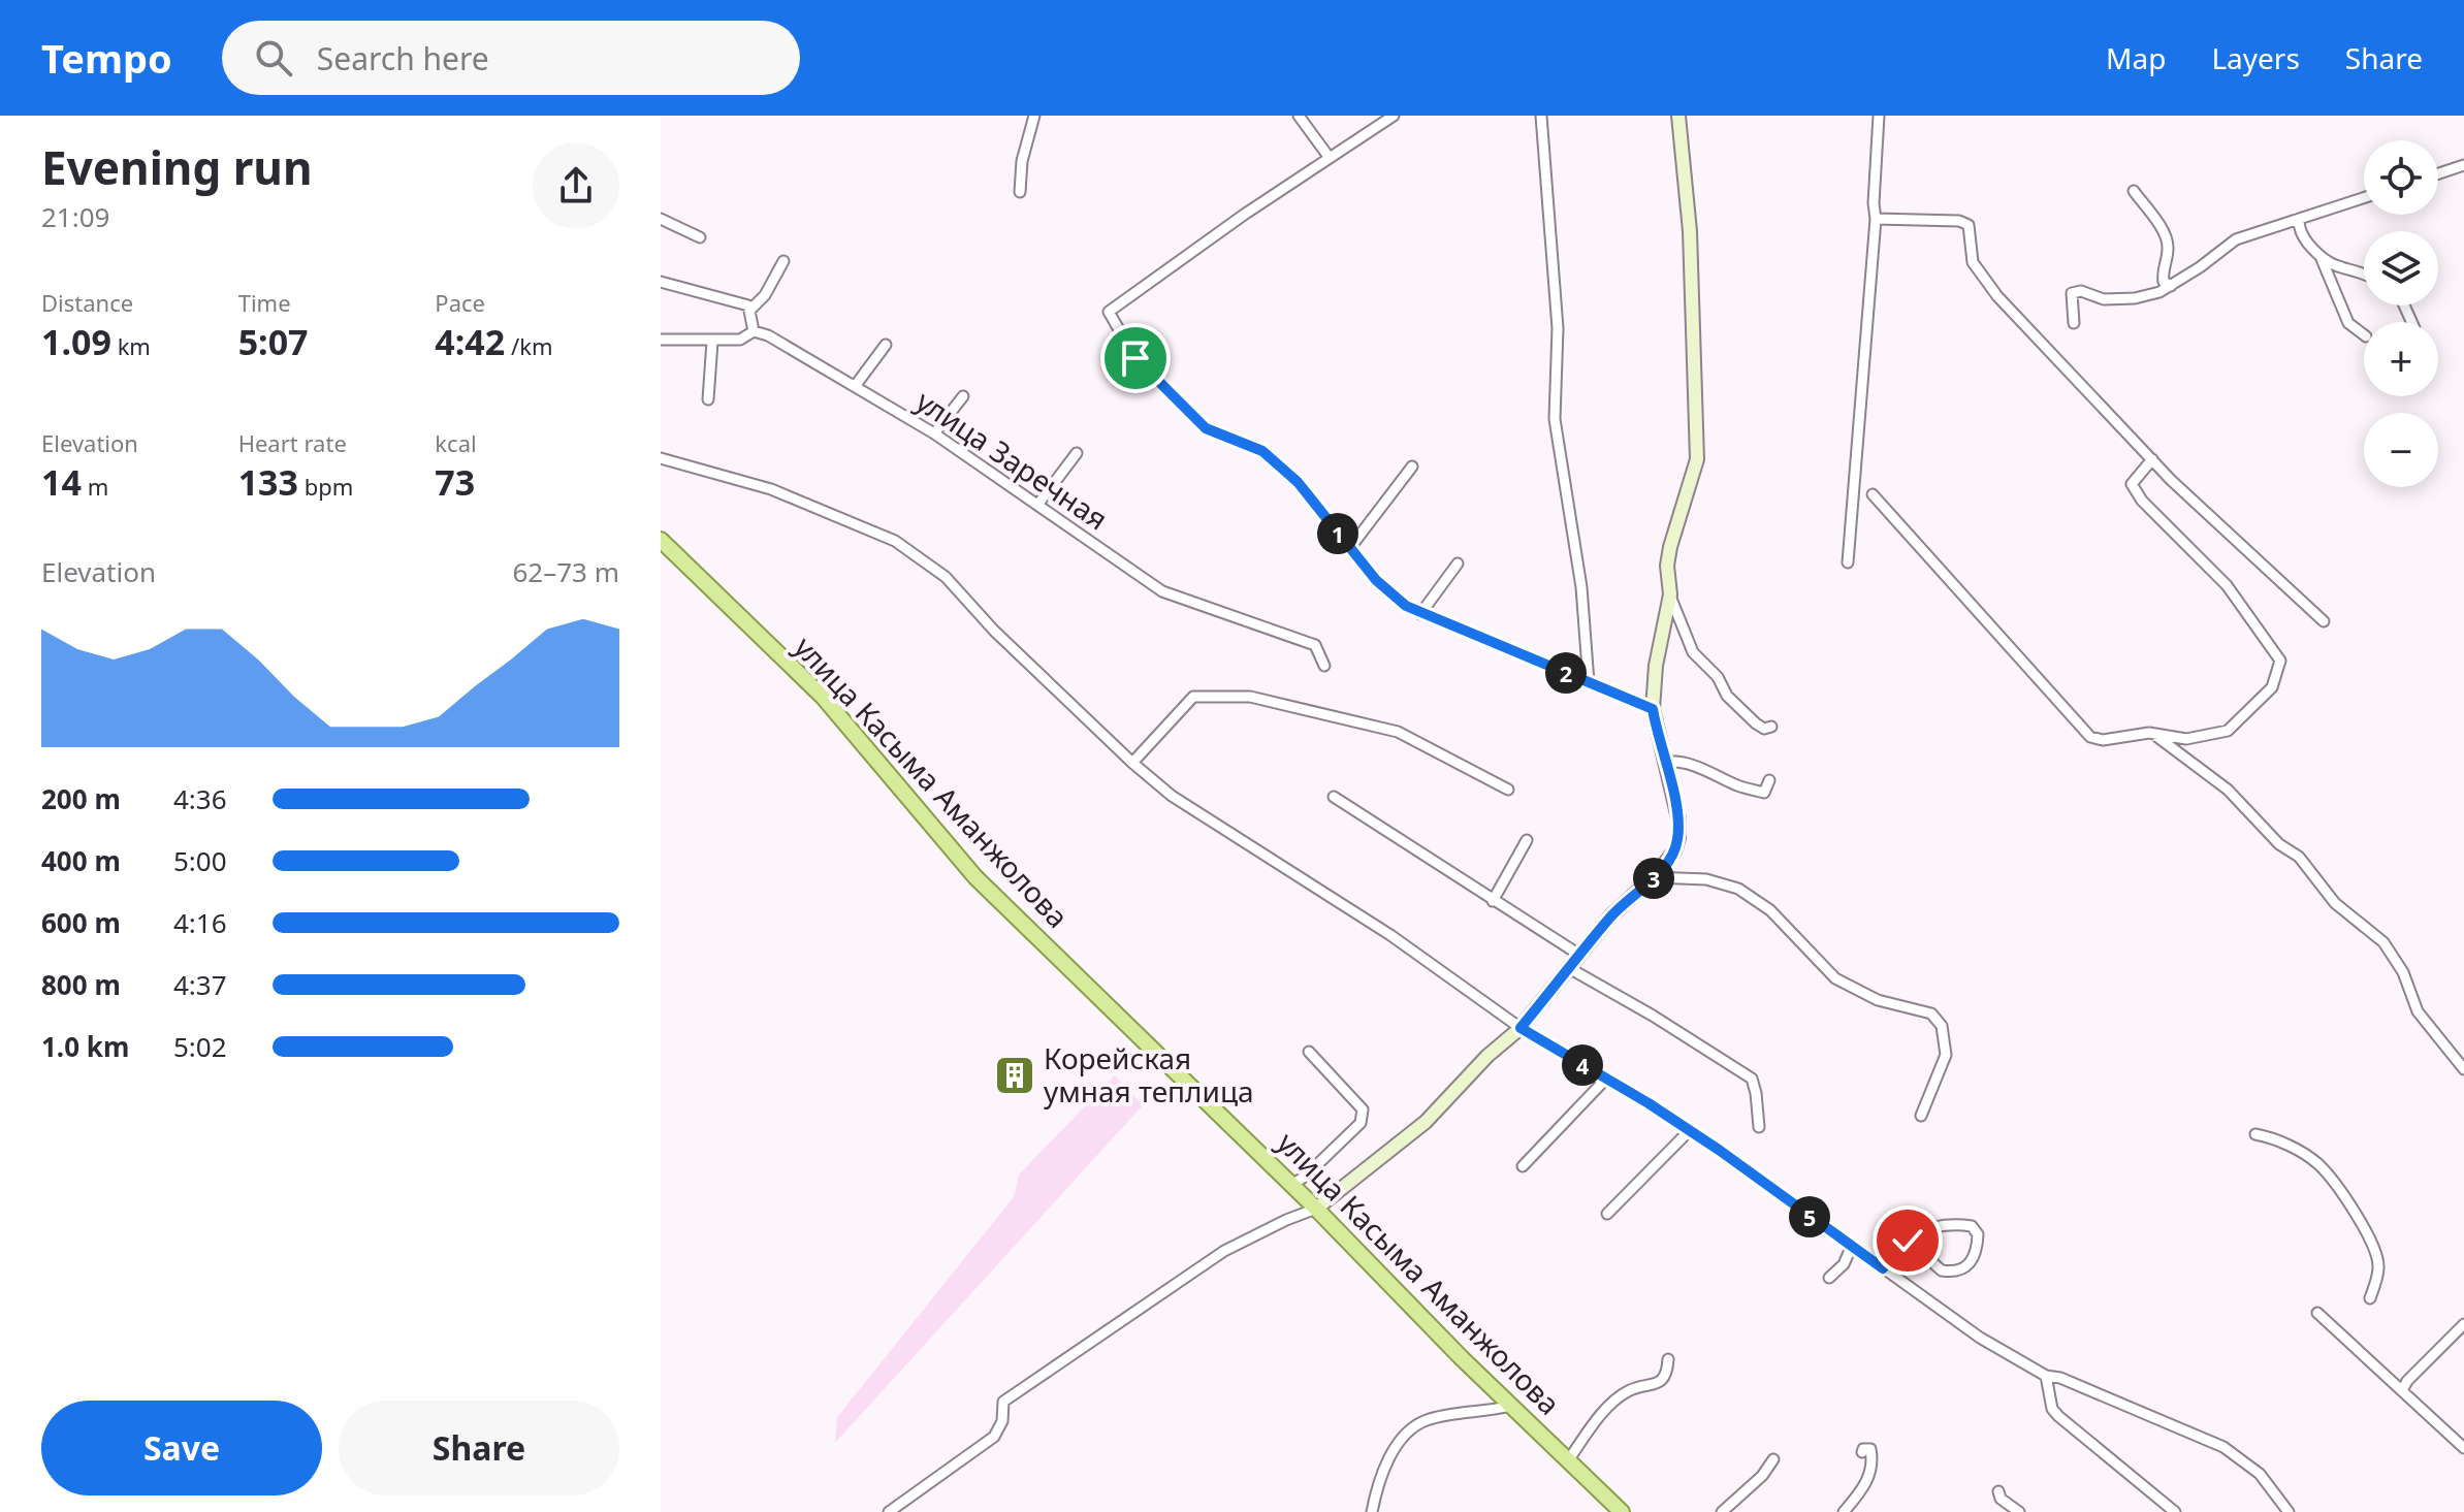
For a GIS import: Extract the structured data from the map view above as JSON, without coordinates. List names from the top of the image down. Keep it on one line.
{"streets":{"main road":["улица Касыма Аманжолова"],"street":["улица Заречная"]},"places":{"building":["Корейская умная теплица"]},"page":{"header":"Tempo","search":"Search here","nav":["Map","Layers","Share"],"heading":["Evening run","21:09"],"map_buttons":["+","−"],"stats":[["Distance","1.09 km"],["Time","5:07"],["Pace","4:42 /km"],["Elevation","14 m"],["Heart rate","133 bpm"],["kcal","73"]],"pins":["1","2","3","4","5"],"chart":["Elevation","62–73 m"],"list":[{"name":"200 m","note":"4:36"},{"name":"400 m","note":"5:00"},{"name":"600 m","note":"4:16"},{"name":"800 m","note":"4:37"},{"name":"1.0 km","note":"5:02"}],"buttons":["Save","Share"]}}
